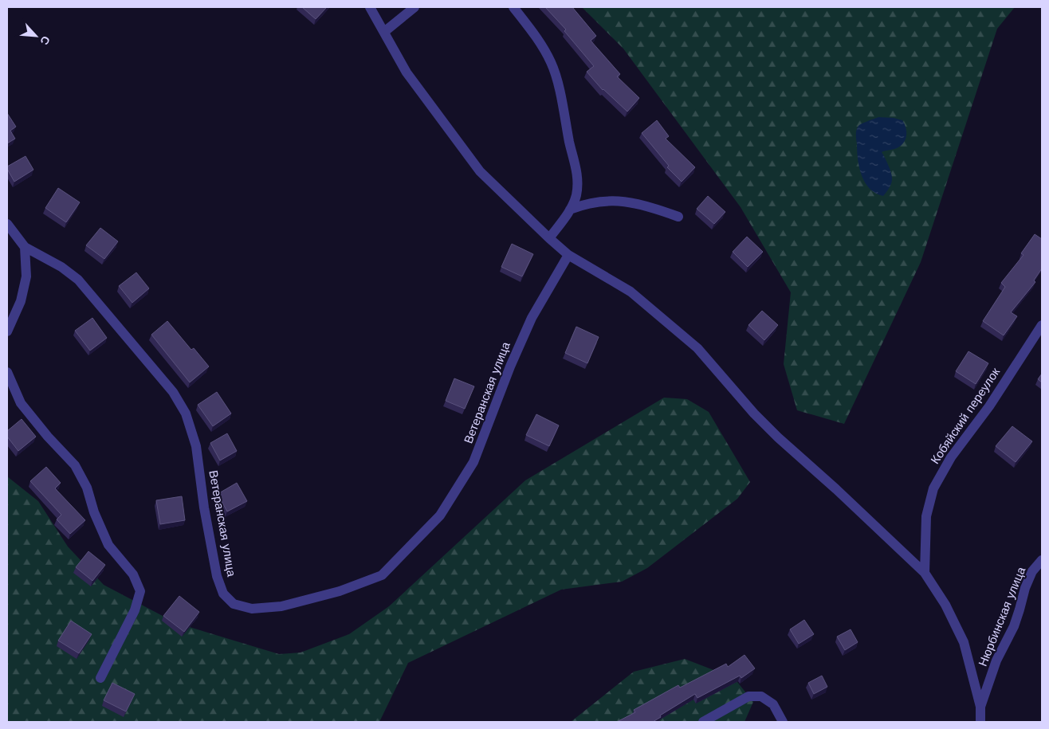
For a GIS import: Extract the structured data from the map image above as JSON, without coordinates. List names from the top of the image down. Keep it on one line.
{"streets":{"street":["Ветеранская улица","Кобяйский переулок","Нюрбинская улица"]},"north":"bottom right"}
